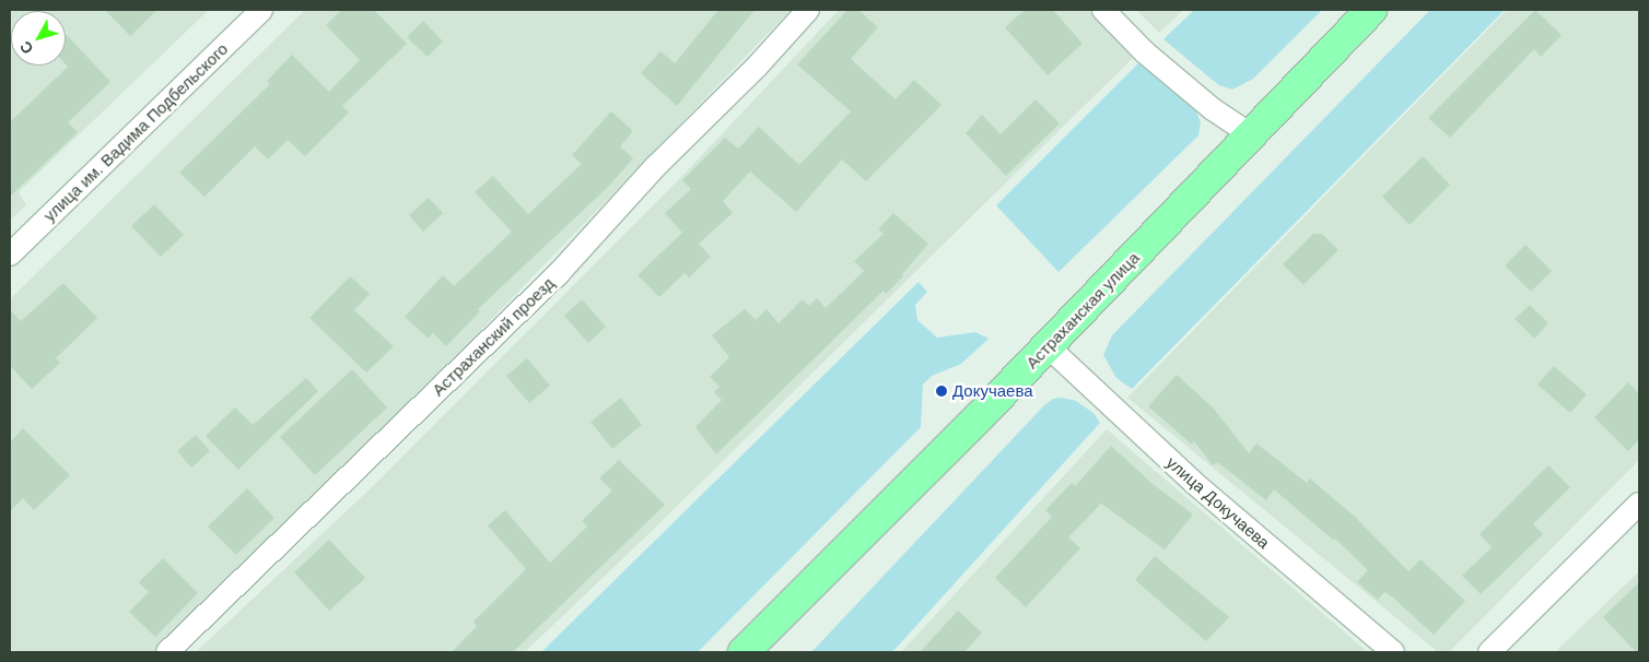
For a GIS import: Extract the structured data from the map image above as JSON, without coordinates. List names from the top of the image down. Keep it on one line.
{"streets":{"main road":["Астраханская улица"],"street":["улица им. Вадима Подбельского","Астраханский проезд","улица Докучаева"]},"crossings":[["Астраханская улица","улица Докучаева"]],"places":["Докучаева"],"north":"bottom left"}
